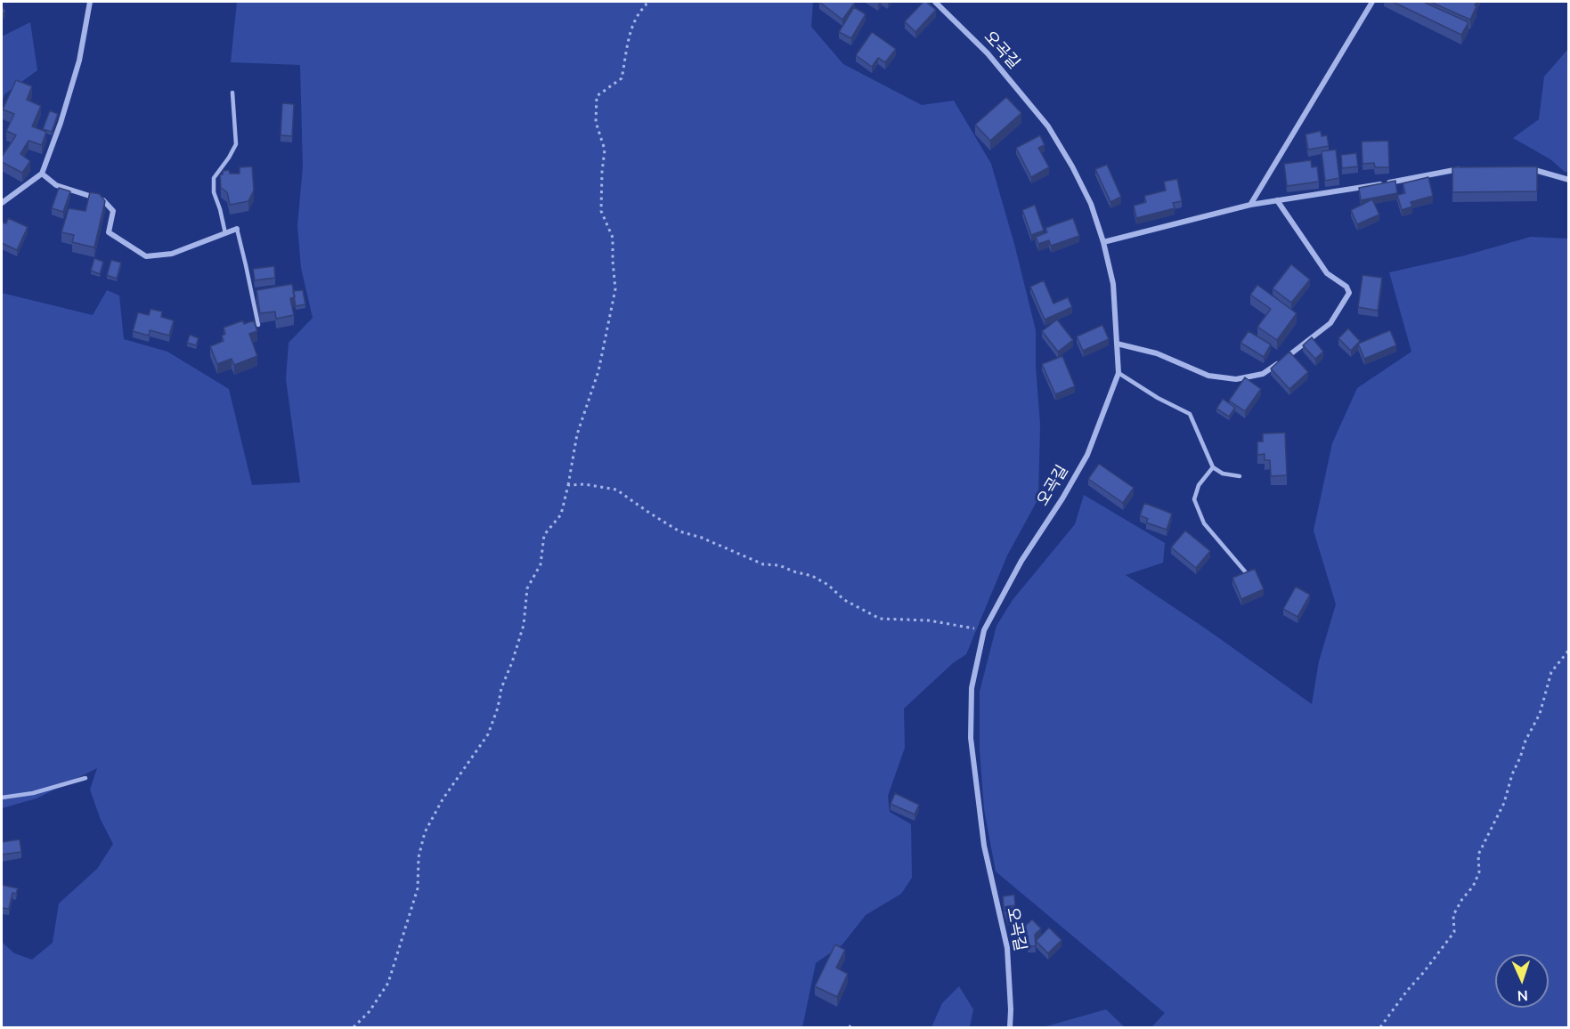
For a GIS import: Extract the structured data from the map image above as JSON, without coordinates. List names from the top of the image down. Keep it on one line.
{"streets":{"street":["오곡길"]},"north":"bottom"}
